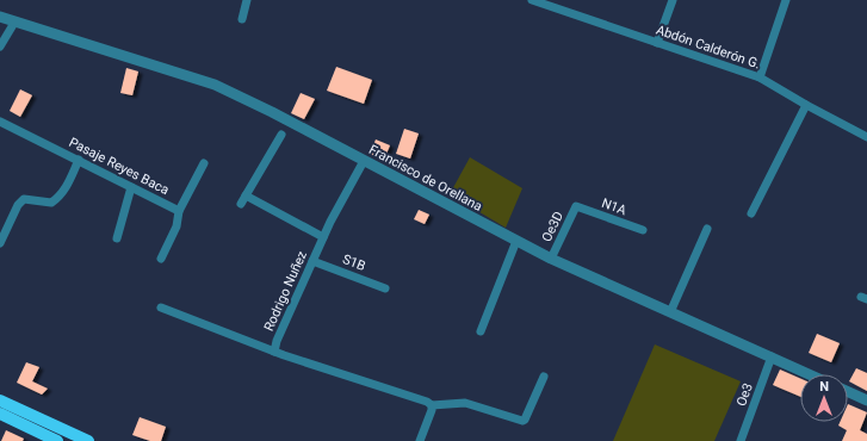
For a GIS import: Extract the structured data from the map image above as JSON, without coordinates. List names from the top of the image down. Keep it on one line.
{"streets":{"street":["Abdón Calderón G.","Pasaje Reyes Baca","Francisco de Orellana","N1A","Oe3D","S1B","Rodrigo Nuñez","Oe3"]},"crossings":[["Francisco de Orellana","Oe3D"],["Francisco de Orellana","Rodrigo Nuñez"],["Francisco de Orellana","Oe3"],["N1A","Oe3D"],["S1B","Rodrigo Nuñez"]],"north":"top"}
